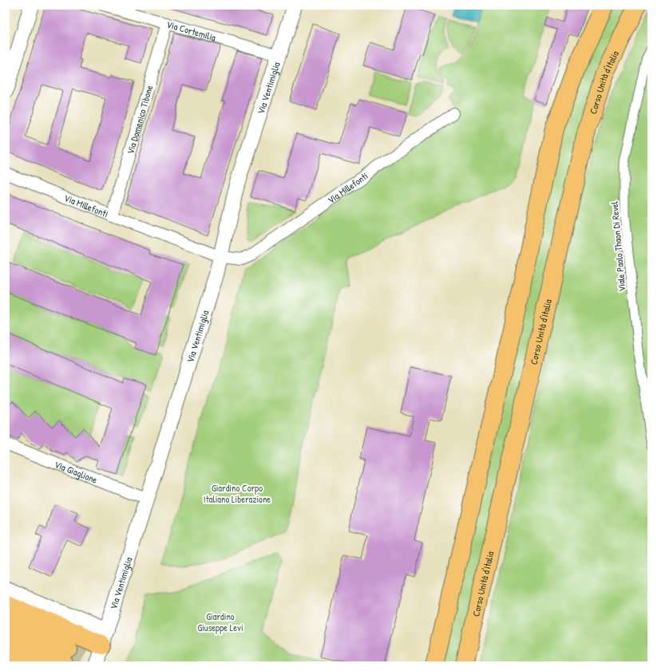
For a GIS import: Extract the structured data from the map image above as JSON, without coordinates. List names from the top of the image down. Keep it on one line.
{"streets":{"main road":["Corso Unità d'Italia"],"street":["Via Cortemilia","Via Ventimiglia","Via Domenico Tibone","Via Millefonti","Viale Paolo Thaon Di Revel","Via Giaglione"]},"crossings":[["Via Cortemilia","Via Ventimiglia"],["Via Cortemilia","Via Domenico Tibone"],["Via Ventimiglia","Via Millefonti"],["Via Ventimiglia","Via Giaglione"],["Via Domenico Tibone","Via Millefonti"]],"parks":["Giardino Corpo Italiano Liberazione","Giardino Giuseppe Levi"]}
